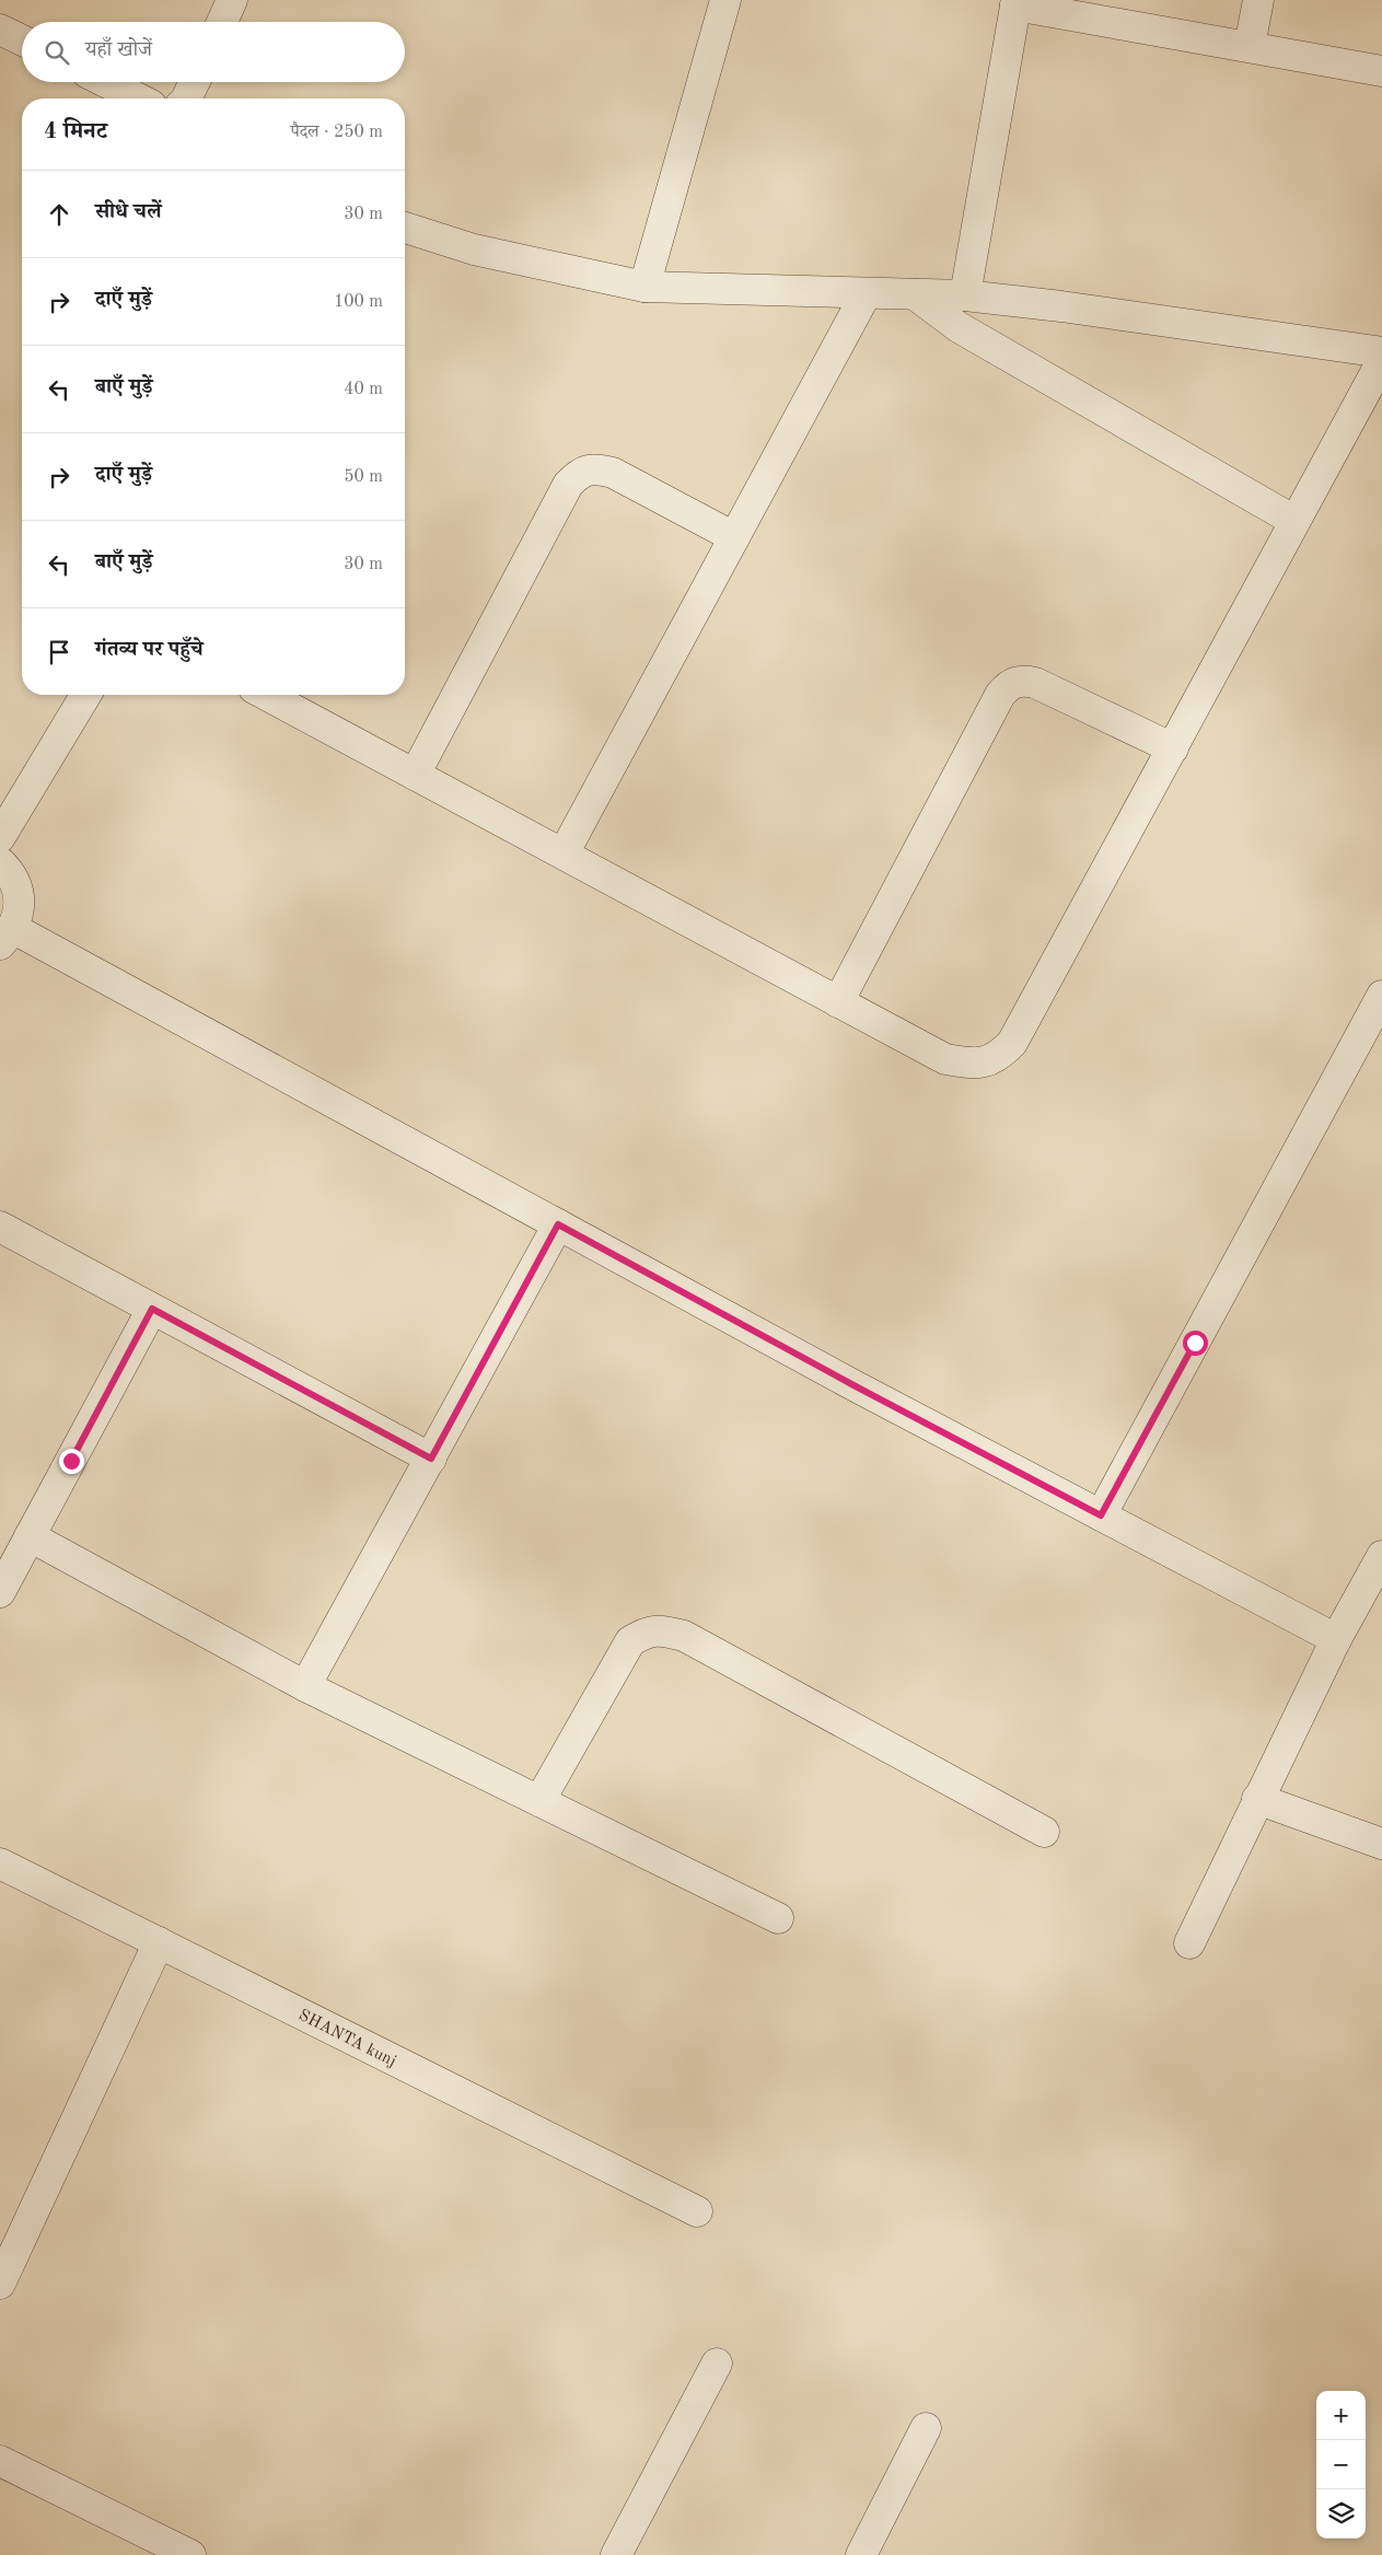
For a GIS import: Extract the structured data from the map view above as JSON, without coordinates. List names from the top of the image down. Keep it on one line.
{"streets":{"street":["SHANTA kunj"]},"page":{"search":"यहाँ खोजें","heading":["4 मिनट","पैदल · 250 m"],"list":[["सीधे चलें","30 m"],["दाएँ मुड़ें","100 m"],["बाएँ मुड़ें","40 m"],["दाएँ मुड़ें","50 m"],["बाएँ मुड़ें","30 m"],"गंतव्य पर पहुँचे"],"map_buttons":["+","−"]}}
